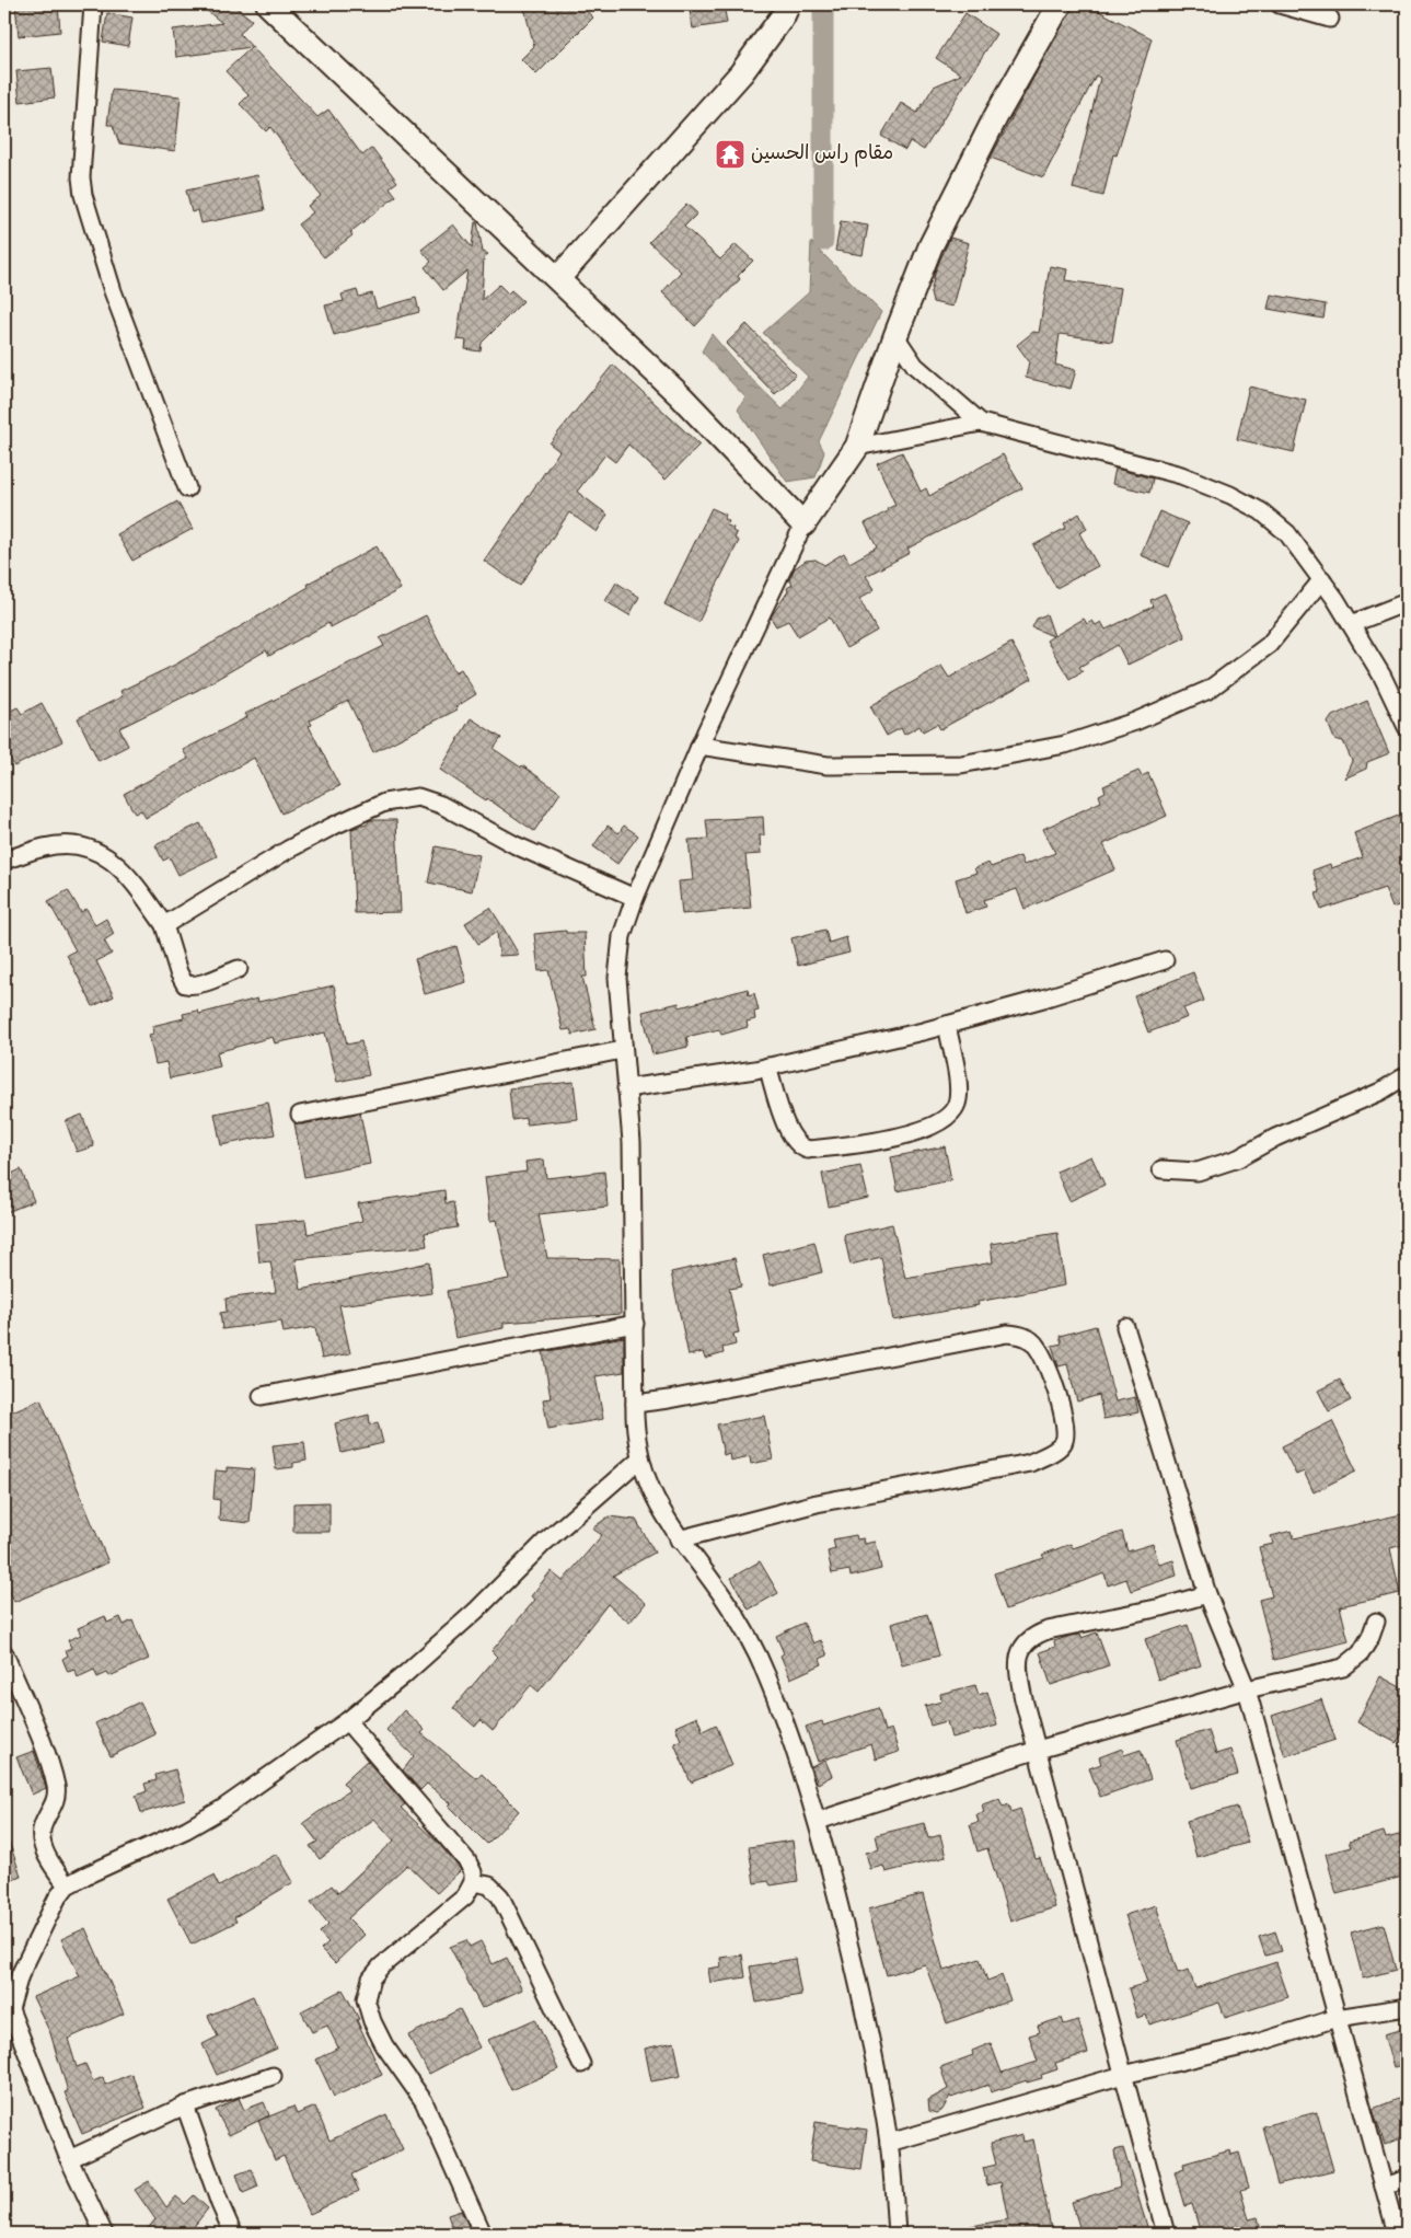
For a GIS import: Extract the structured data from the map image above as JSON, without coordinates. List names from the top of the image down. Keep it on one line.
{"places":{"temple":["مقام راس الحسين"]}}
